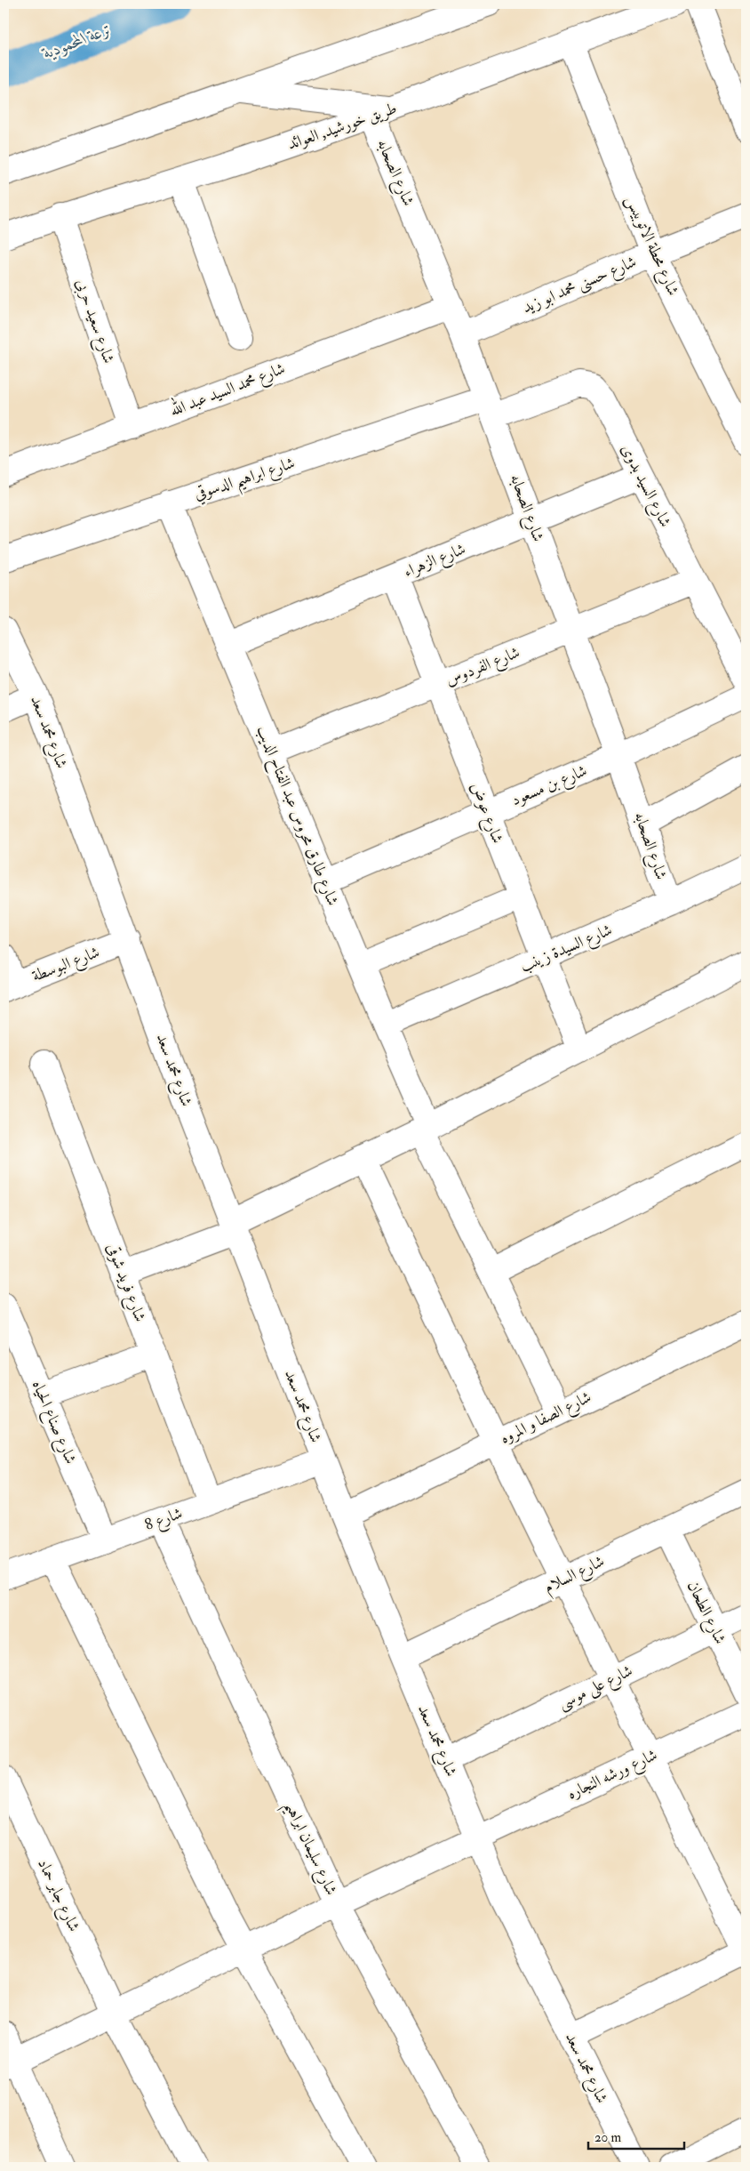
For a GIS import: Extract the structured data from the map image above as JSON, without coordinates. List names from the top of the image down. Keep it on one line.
{"streets":{"street":["طريق خورشيد, العوائد","شارع الصحابه","شارع محطة الاتوبيس","شارع حسنى محمد ابو زيد","شارع سعيد حربى","شارع محمد السيد عبد الله","شارع ابراهيم الدسوقي","شارع السيد بدوى","شارع الزهراء","شارع الفردوس","شارع محمد سعد","شارع بن مسعود","شارع عوض","شارع طارق محروس عبد الفتاح الديب","شارع السيدة زينب","شارع البوسطة","شارع فريد شوقى","شارع الصفا و المروه","شارع صناع الحياه","شارع 8","شارع السلام","شارع الطحان","شارع على موسى","شارع ورشه النجاره","شارع سليمان ابراهيم","شارع جابر حماد"]},"crossings":[["طريق خورشيد, العوائد","شارع الصحابه"],["طريق خورشيد, العوائد","شارع محطة الاتوبيس"],["طريق خورشيد, العوائد","شارع سعيد حربى"],["شارع الصحابه","شارع حسنى محمد ابو زيد"],["شارع الصحابه","شارع محمد السيد عبد الله"],["شارع الصحابه","شارع ابراهيم الدسوقي"],["شارع الصحابه","شارع السيد بدوى"],["شارع الصحابه","شارع الزهراء"],["شارع الصحابه","شارع الفردوس"],["شارع الصحابه","شارع بن مسعود"],["شارع الصحابه","شارع السيدة زينب"],["شارع محطة الاتوبيس","شارع حسنى محمد ابو زيد"],["شارع سعيد حربى","شارع محمد السيد عبد الله"],["شارع ابراهيم الدسوقي","شارع السيد بدوى"],["شارع ابراهيم الدسوقي","شارع طارق محروس عبد الفتاح الديب"],["شارع السيد بدوى","شارع الزهراء"],["شارع السيد بدوى","شارع الفردوس"],["شارع الزهراء","شارع عوض"],["شارع الزهراء","شارع طارق محروس عبد الفتاح الديب"],["شارع الفردوس","شارع عوض"],["شارع الفردوس","شارع طارق محروس عبد الفتاح الديب"],["شارع محمد سعد","شارع البوسطة"],["شارع محمد سعد","شارع الصفا و المروه"],["شارع محمد سعد","شارع 8"],["شارع محمد سعد","شارع السلام"],["شارع محمد سعد","شارع على موسى"],["شارع محمد سعد","شارع ورشه النجاره"],["شارع بن مسعود","شارع عوض"],["شارع بن مسعود","شارع طارق محروس عبد الفتاح الديب"],["شارع عوض","شارع السيدة زينب"],["شارع طارق محروس عبد الفتاح الديب","شارع السيدة زينب"],["شارع طارق محروس عبد الفتاح الديب","شارع الصفا و المروه"],["شارع فريد شوقى","شارع 8"],["شارع صناع الحياه","شارع 8"],["شارع 8","شارع سليمان ابراهيم"],["شارع السلام","شارع الطحان"],["شارع الطحان","شارع على موسى"],["شارع ورشه النجاره","شارع سليمان ابراهيم"],["شارع ورشه النجاره","شارع جابر حماد"]],"water":["ترعة المحمودية"],"scale_bar":"20 m"}
